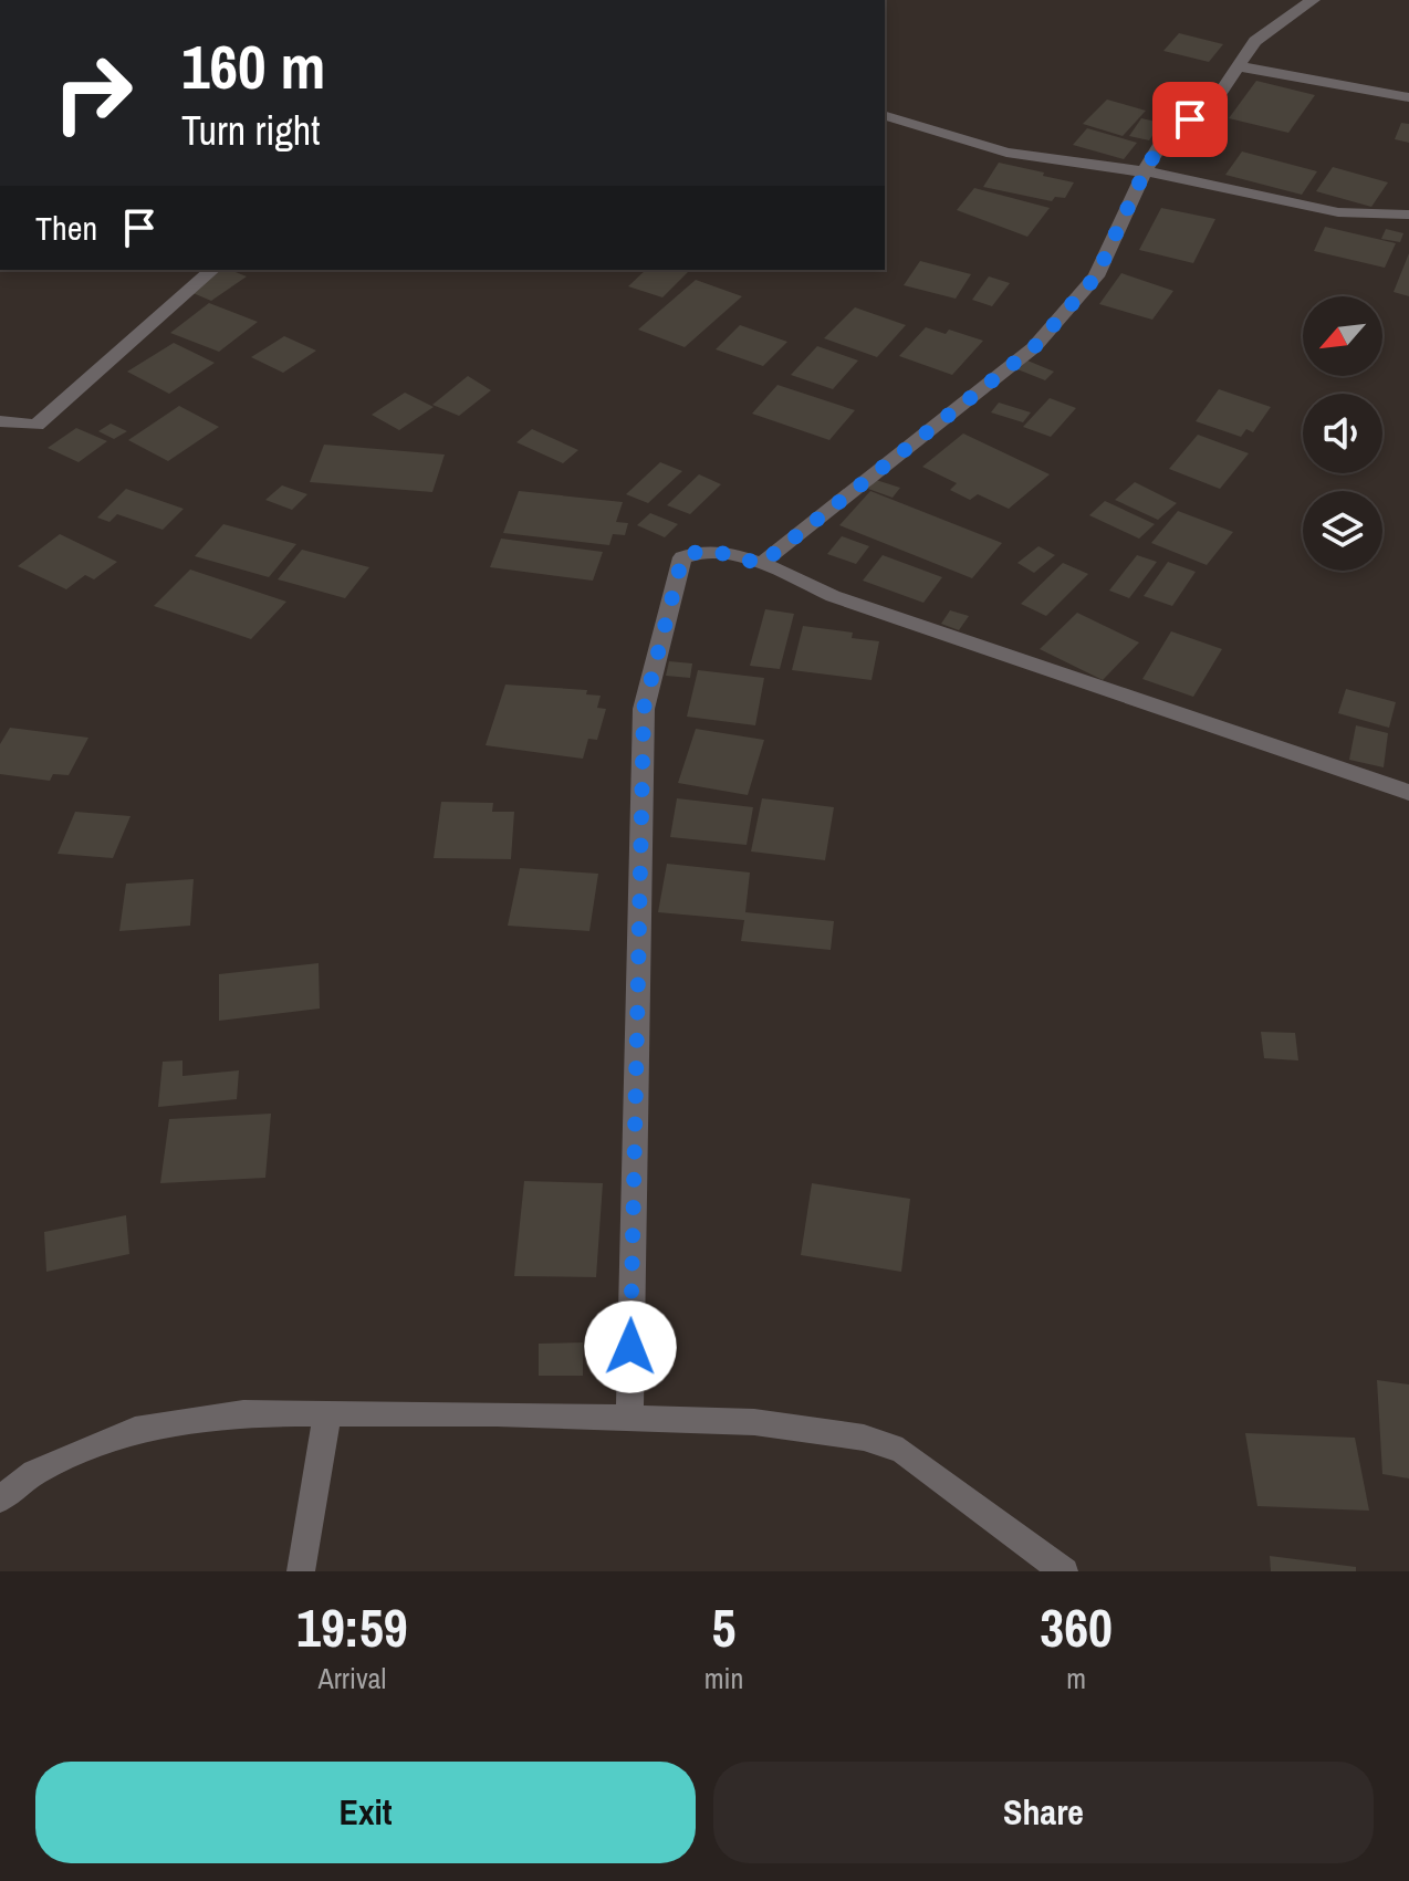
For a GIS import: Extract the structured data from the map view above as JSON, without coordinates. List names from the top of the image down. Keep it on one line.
{"north":"bottom left","page":{"turn":["160 m","Turn right"],"then":"Then","eta":["19:59","Arrival","5","min","360","m"],"buttons":["Exit","Share"]}}
